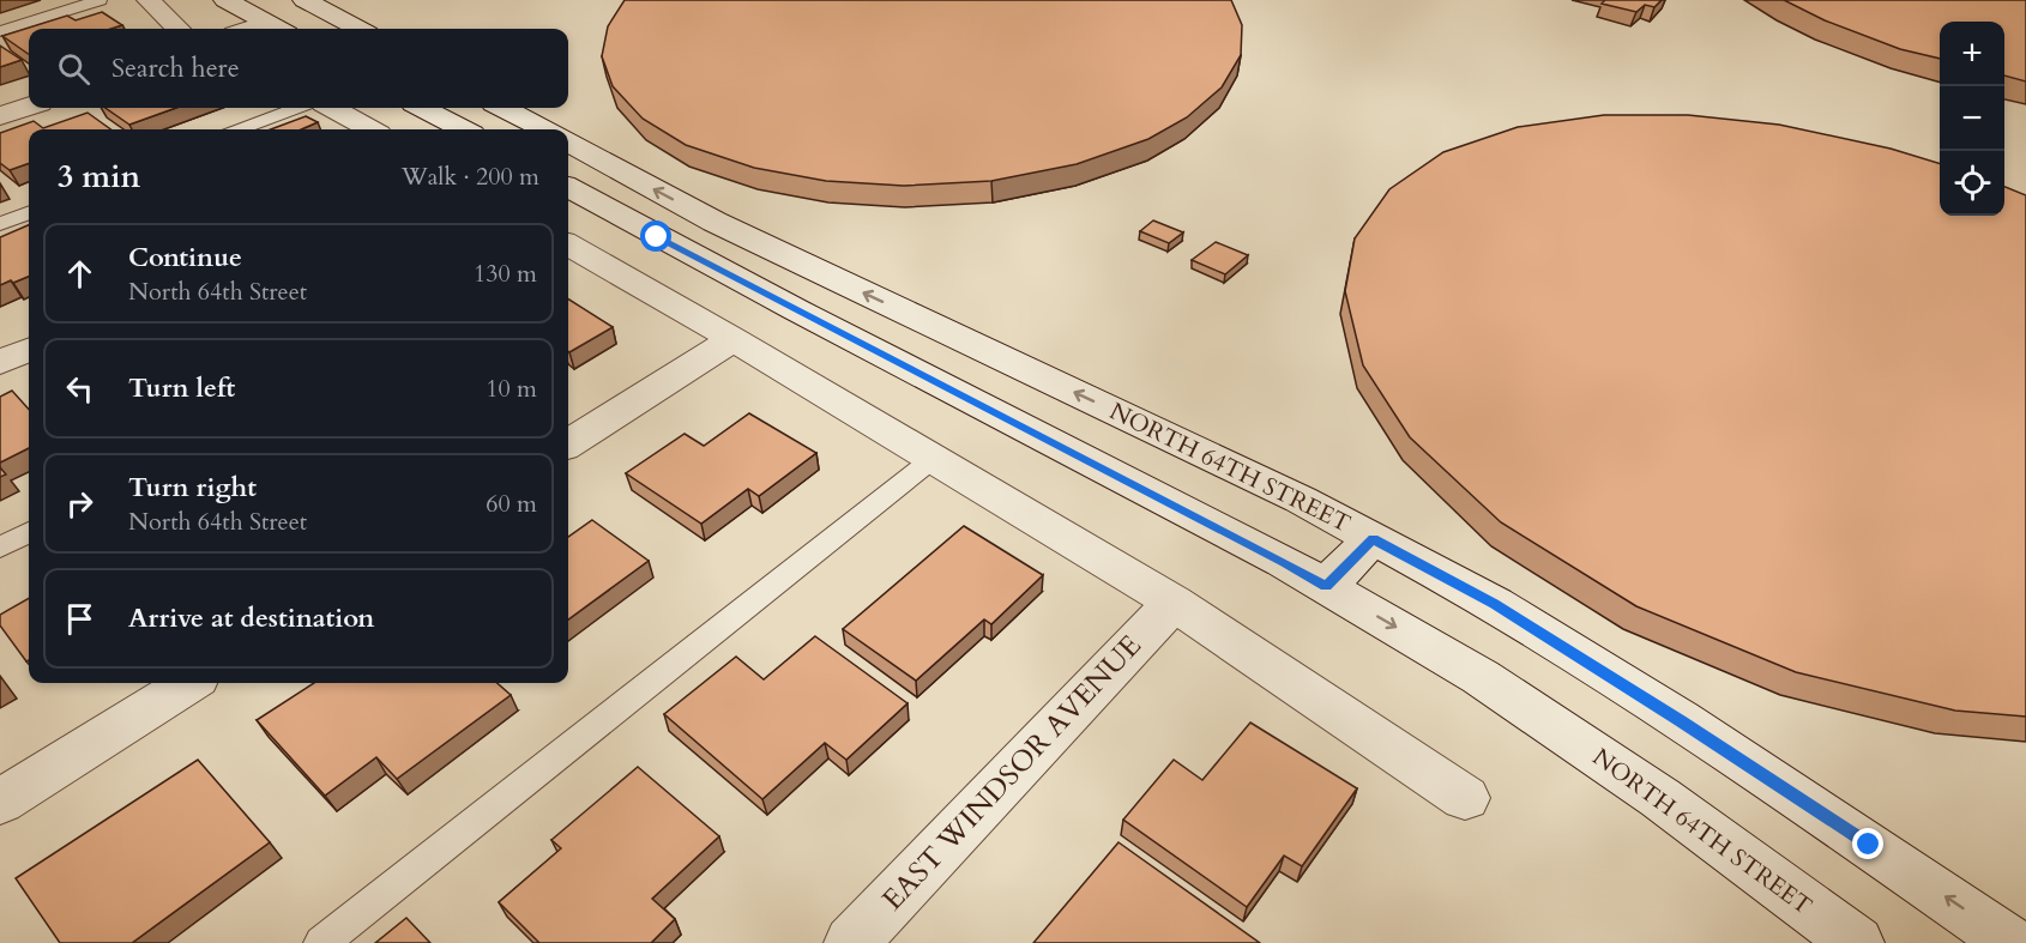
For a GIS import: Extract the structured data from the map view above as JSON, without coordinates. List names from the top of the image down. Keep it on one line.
{"streets":{"main road":["NORTH 64TH STREET","EAST WINDSOR AVENUE"]},"page":{"map_buttons":["+","−"],"search":"Search here","heading":["3 min","Walk · 200 m"],"list":[["Continue","North 64th Street","130 m"],["Turn left","10 m"],["Turn right","North 64th Street","60 m"],"Arrive at destination"]}}
